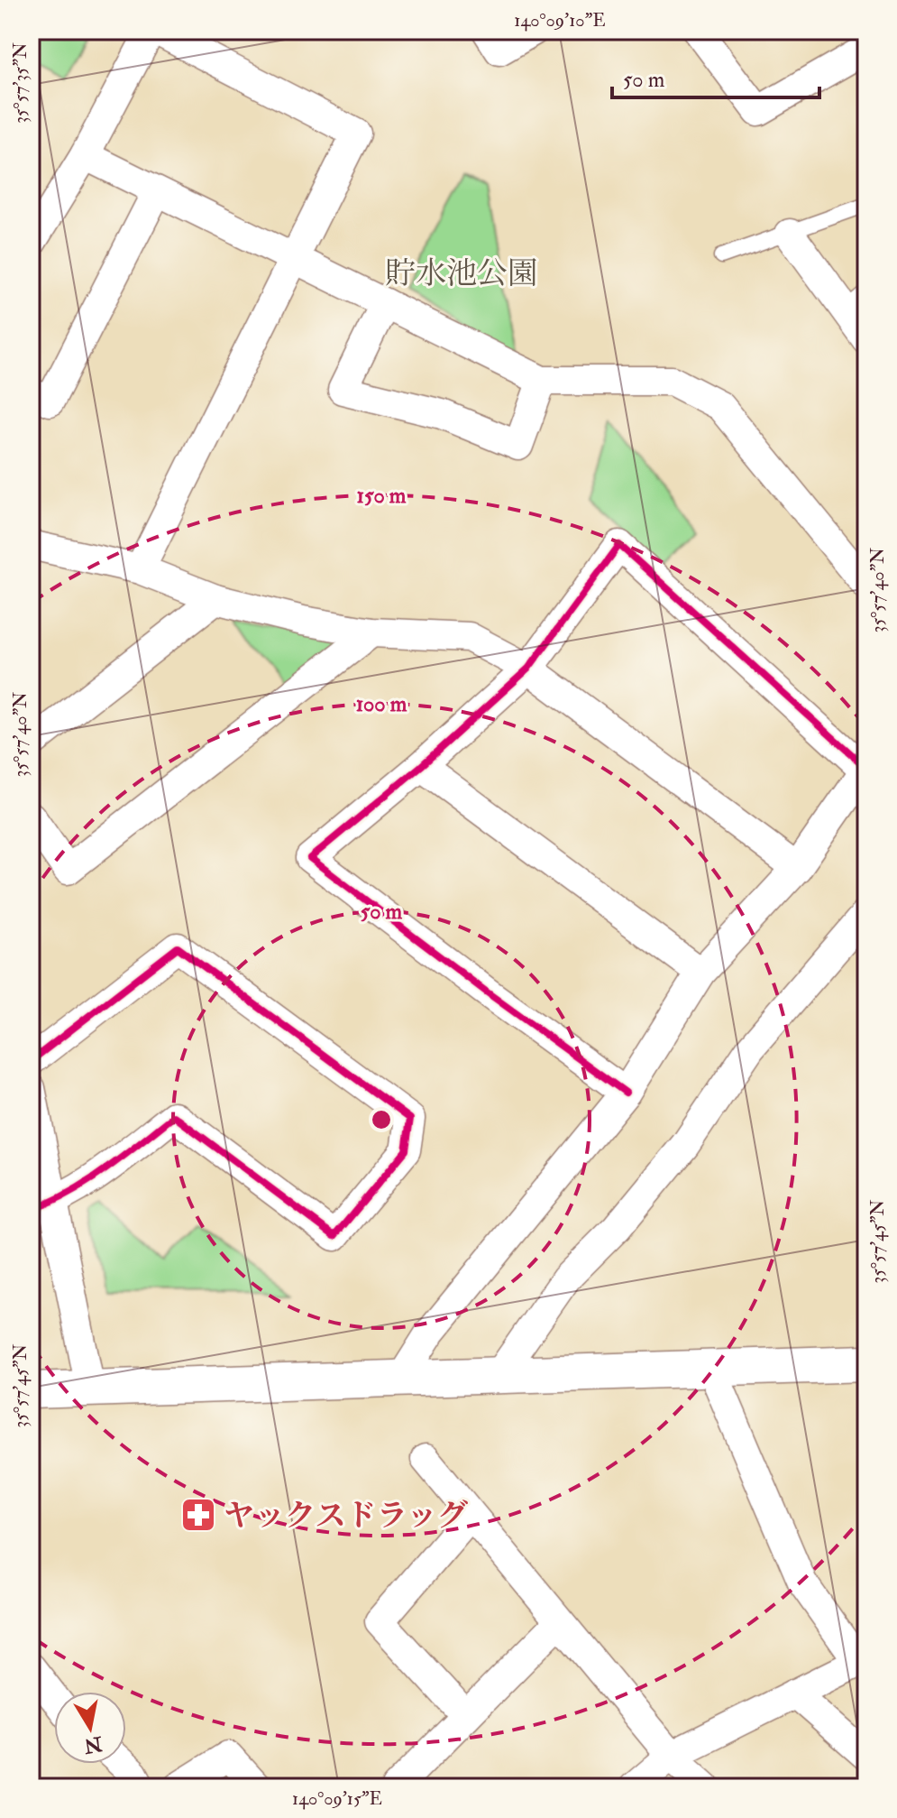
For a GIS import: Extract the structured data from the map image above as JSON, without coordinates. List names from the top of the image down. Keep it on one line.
{"parks":["貯水池公園"],"places":{"pharmacy":["ヤックスドラッグ"]},"scale_bar":"50 m","north":"bottom","coordinates":["140°09'10\"E","35°57'35\"N","35°57'40\"N","35°57'45\"N","140°09'15\"E"],"rings":["150 m","100 m","50 m"]}
